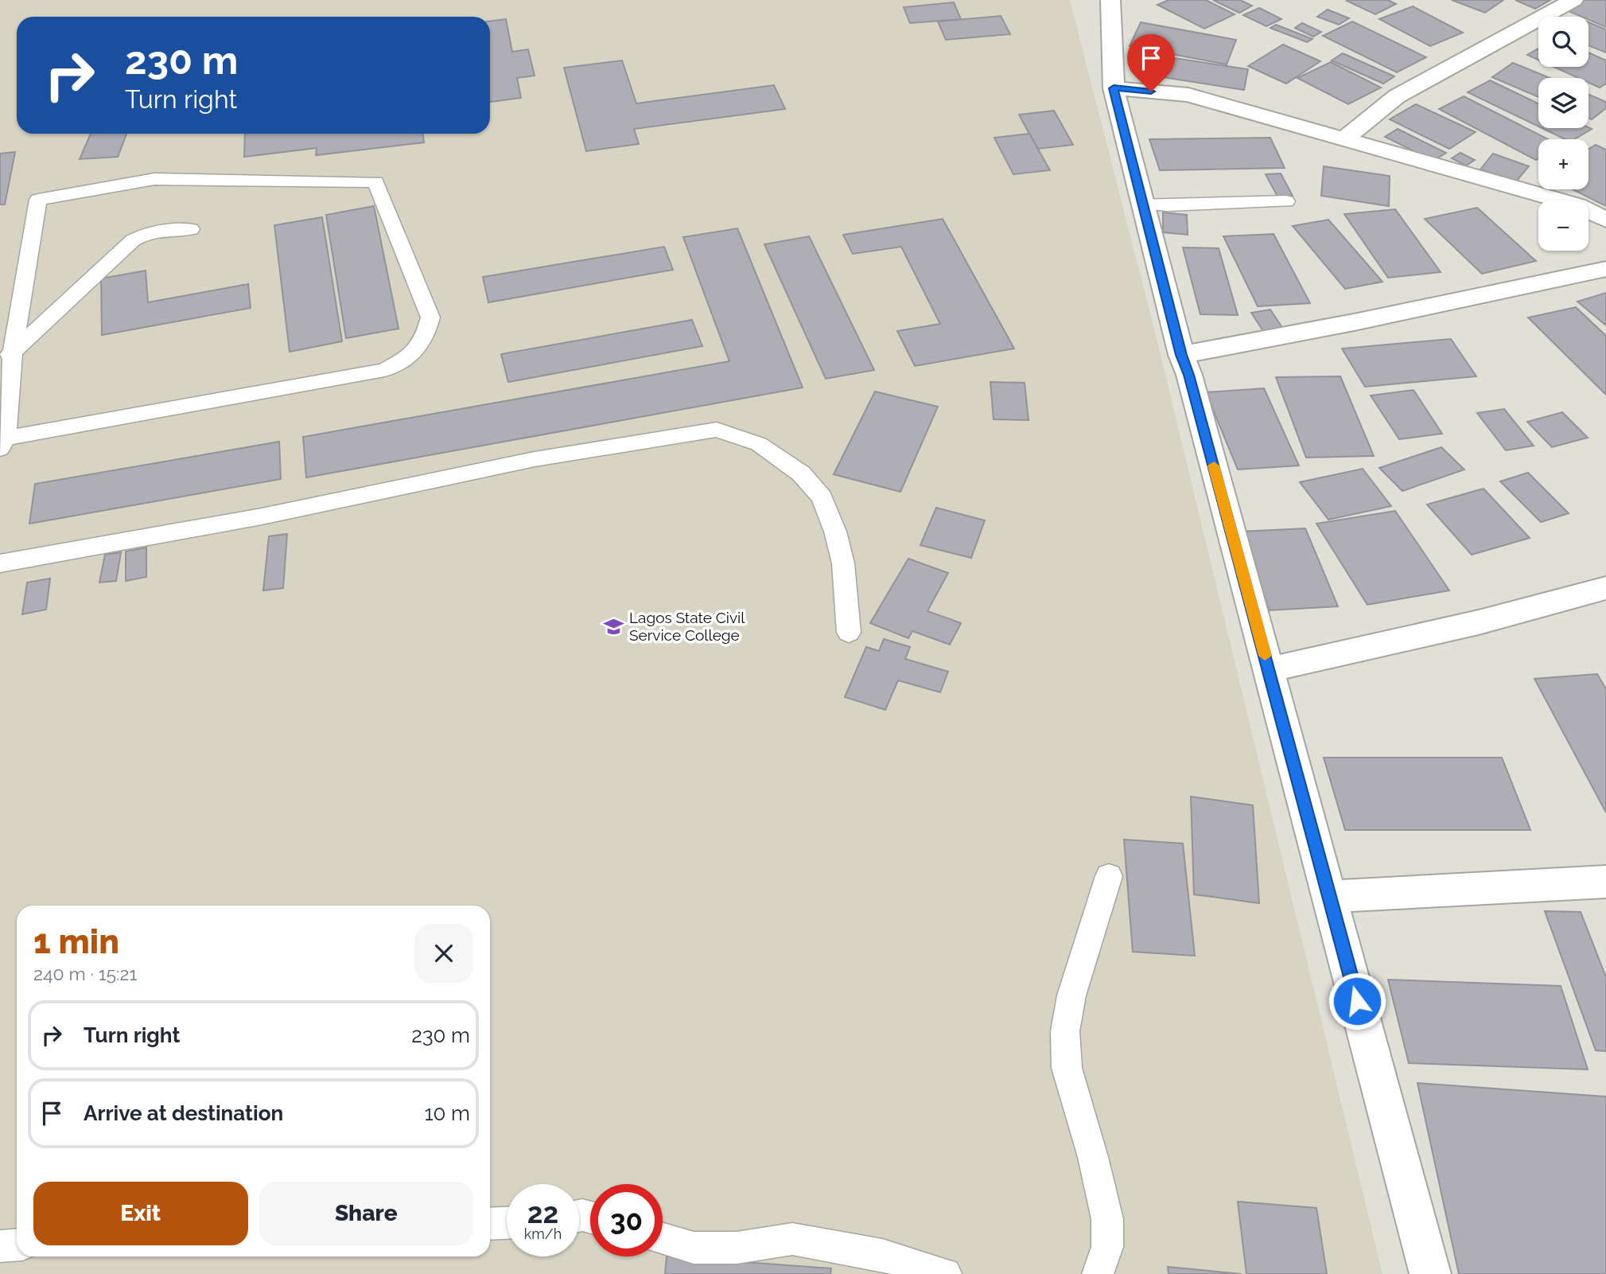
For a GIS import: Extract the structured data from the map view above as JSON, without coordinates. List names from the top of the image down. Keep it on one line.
{"places":{"school or university":["Lagos State Civil Service College"]},"page":{"map_buttons":["+","−"],"turn":["230 m","Turn right"],"heading":["1 min","240 m · 15:21"],"list":[{"name":"Turn right","value":"230 m"},{"name":"Arrive at destination","value":"10 m"}],"buttons":["Exit","Share"],"speed":"22 km/h","limit":"30"}}
